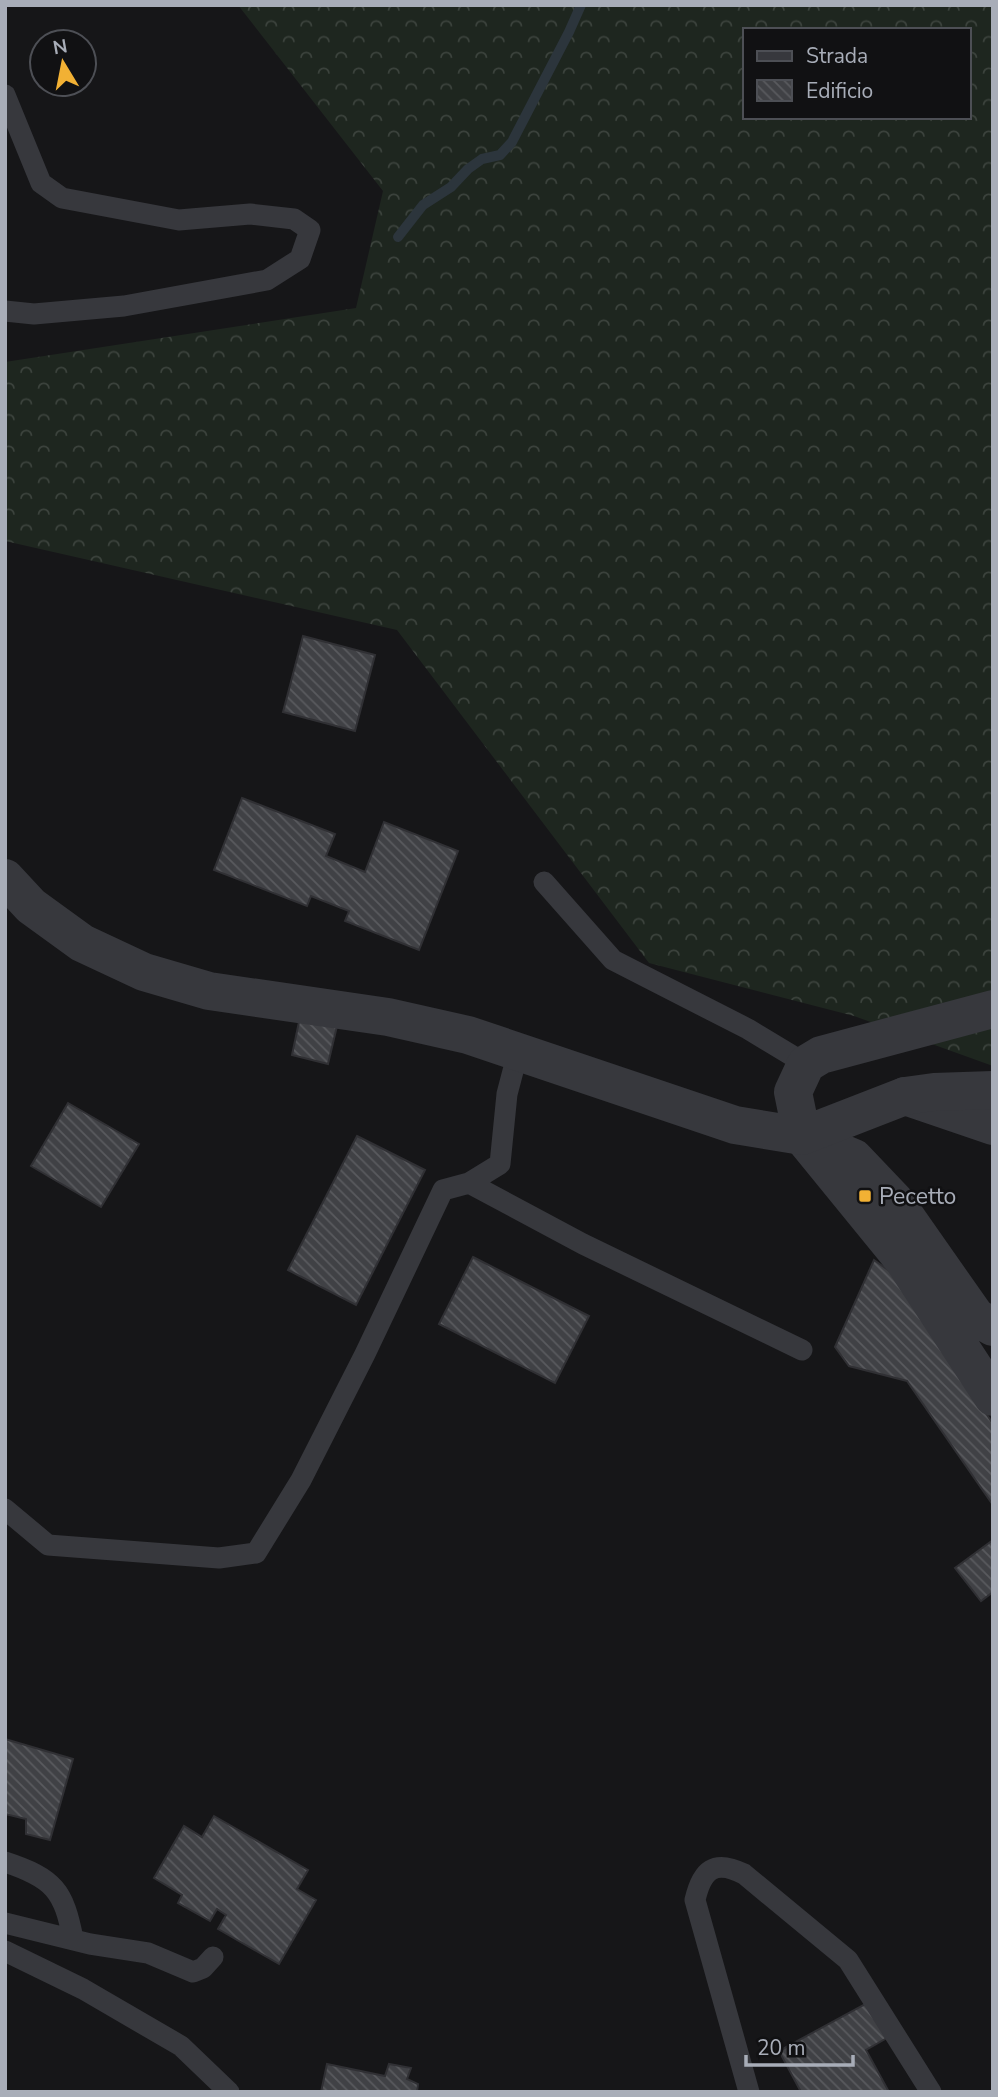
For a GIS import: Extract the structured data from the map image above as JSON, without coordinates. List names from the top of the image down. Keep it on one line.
{"places":{"transit":["Pecetto"]},"legend":["Strada","Edificio"],"scale_bar":"20 m","north":"top"}
